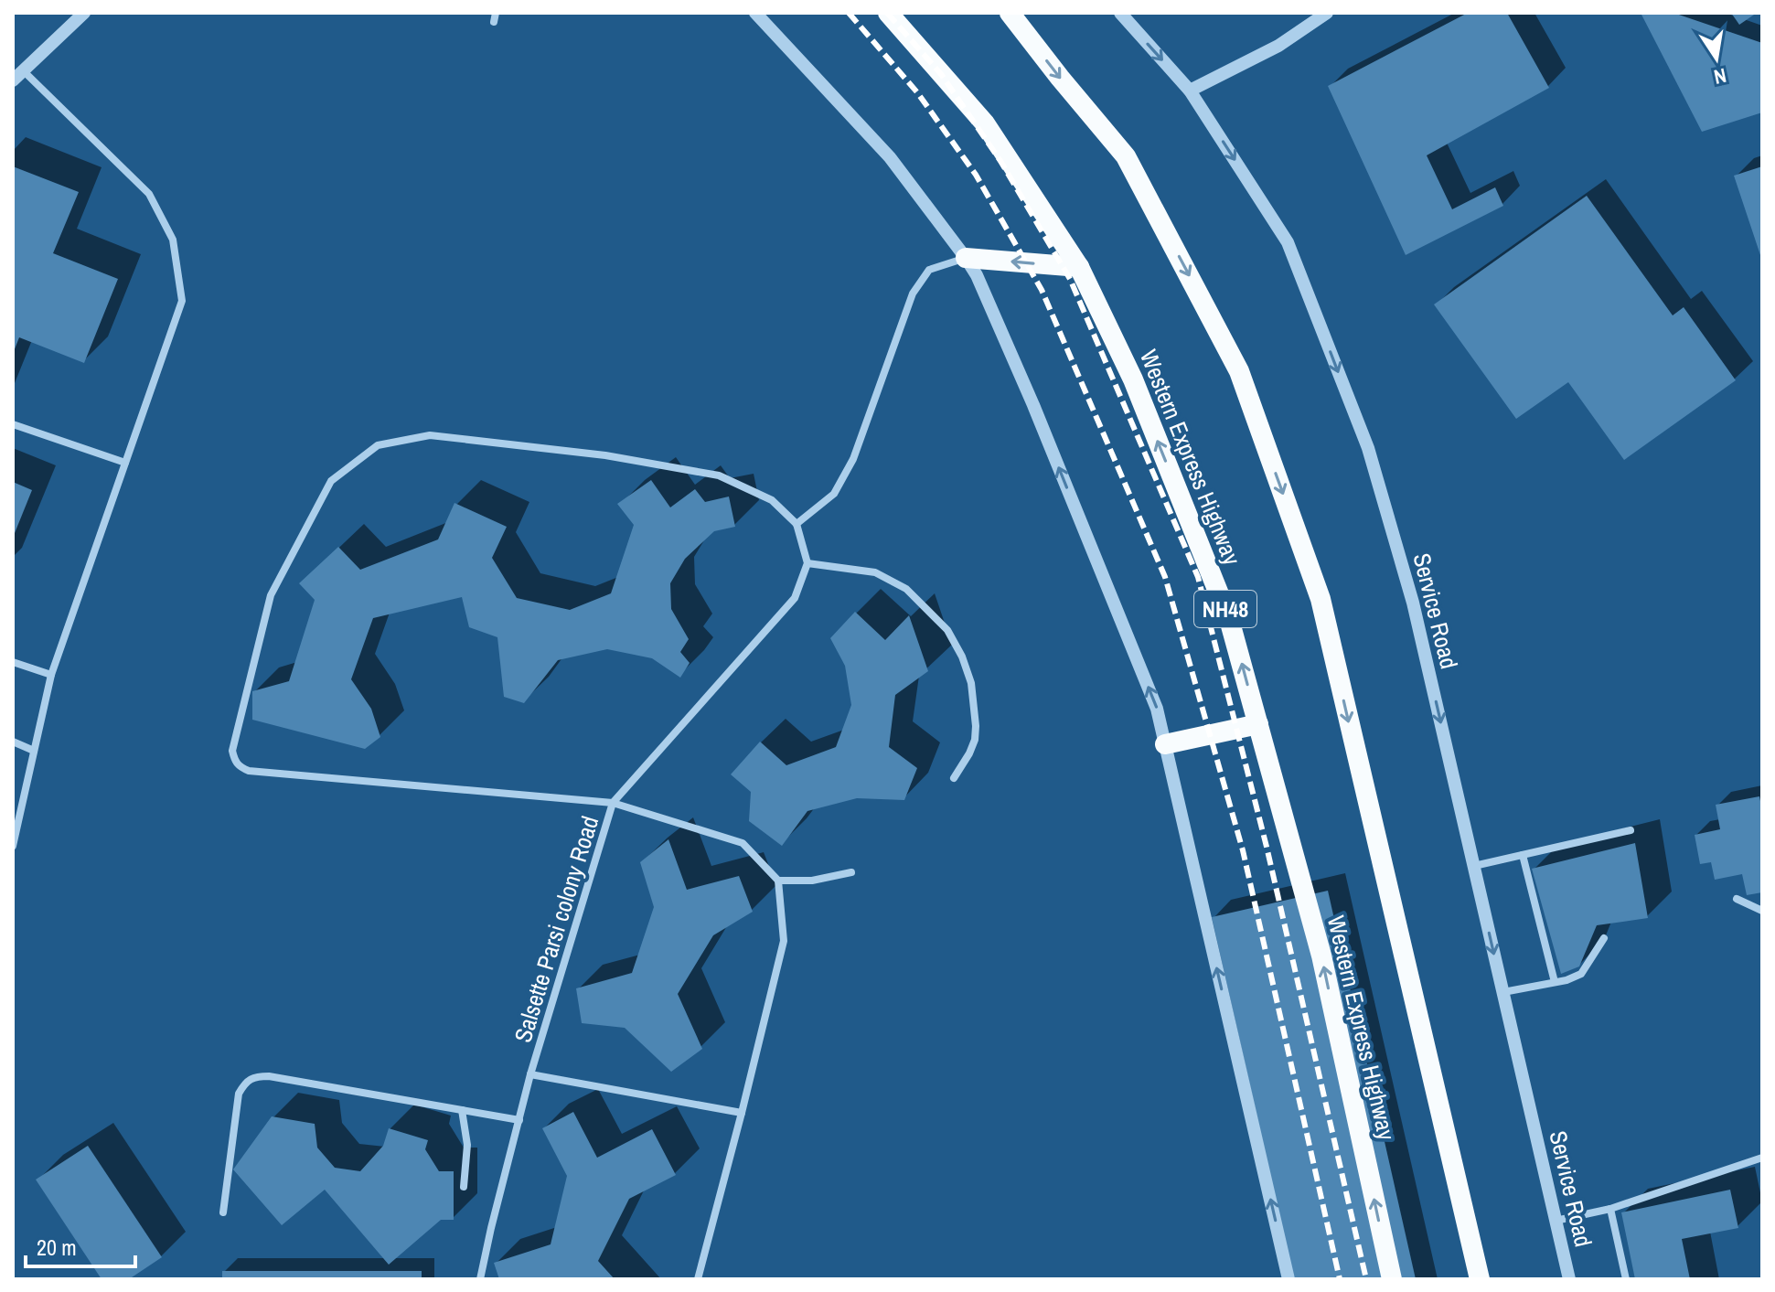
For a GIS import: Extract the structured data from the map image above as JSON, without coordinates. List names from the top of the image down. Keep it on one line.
{"streets":{"highway":["Western Express Highway","NH48"],"street":["Service Road","Salsette Parsi colony Road"]},"one_way":["Service Road"],"scale_bar":"20 m","north":"bottom"}
